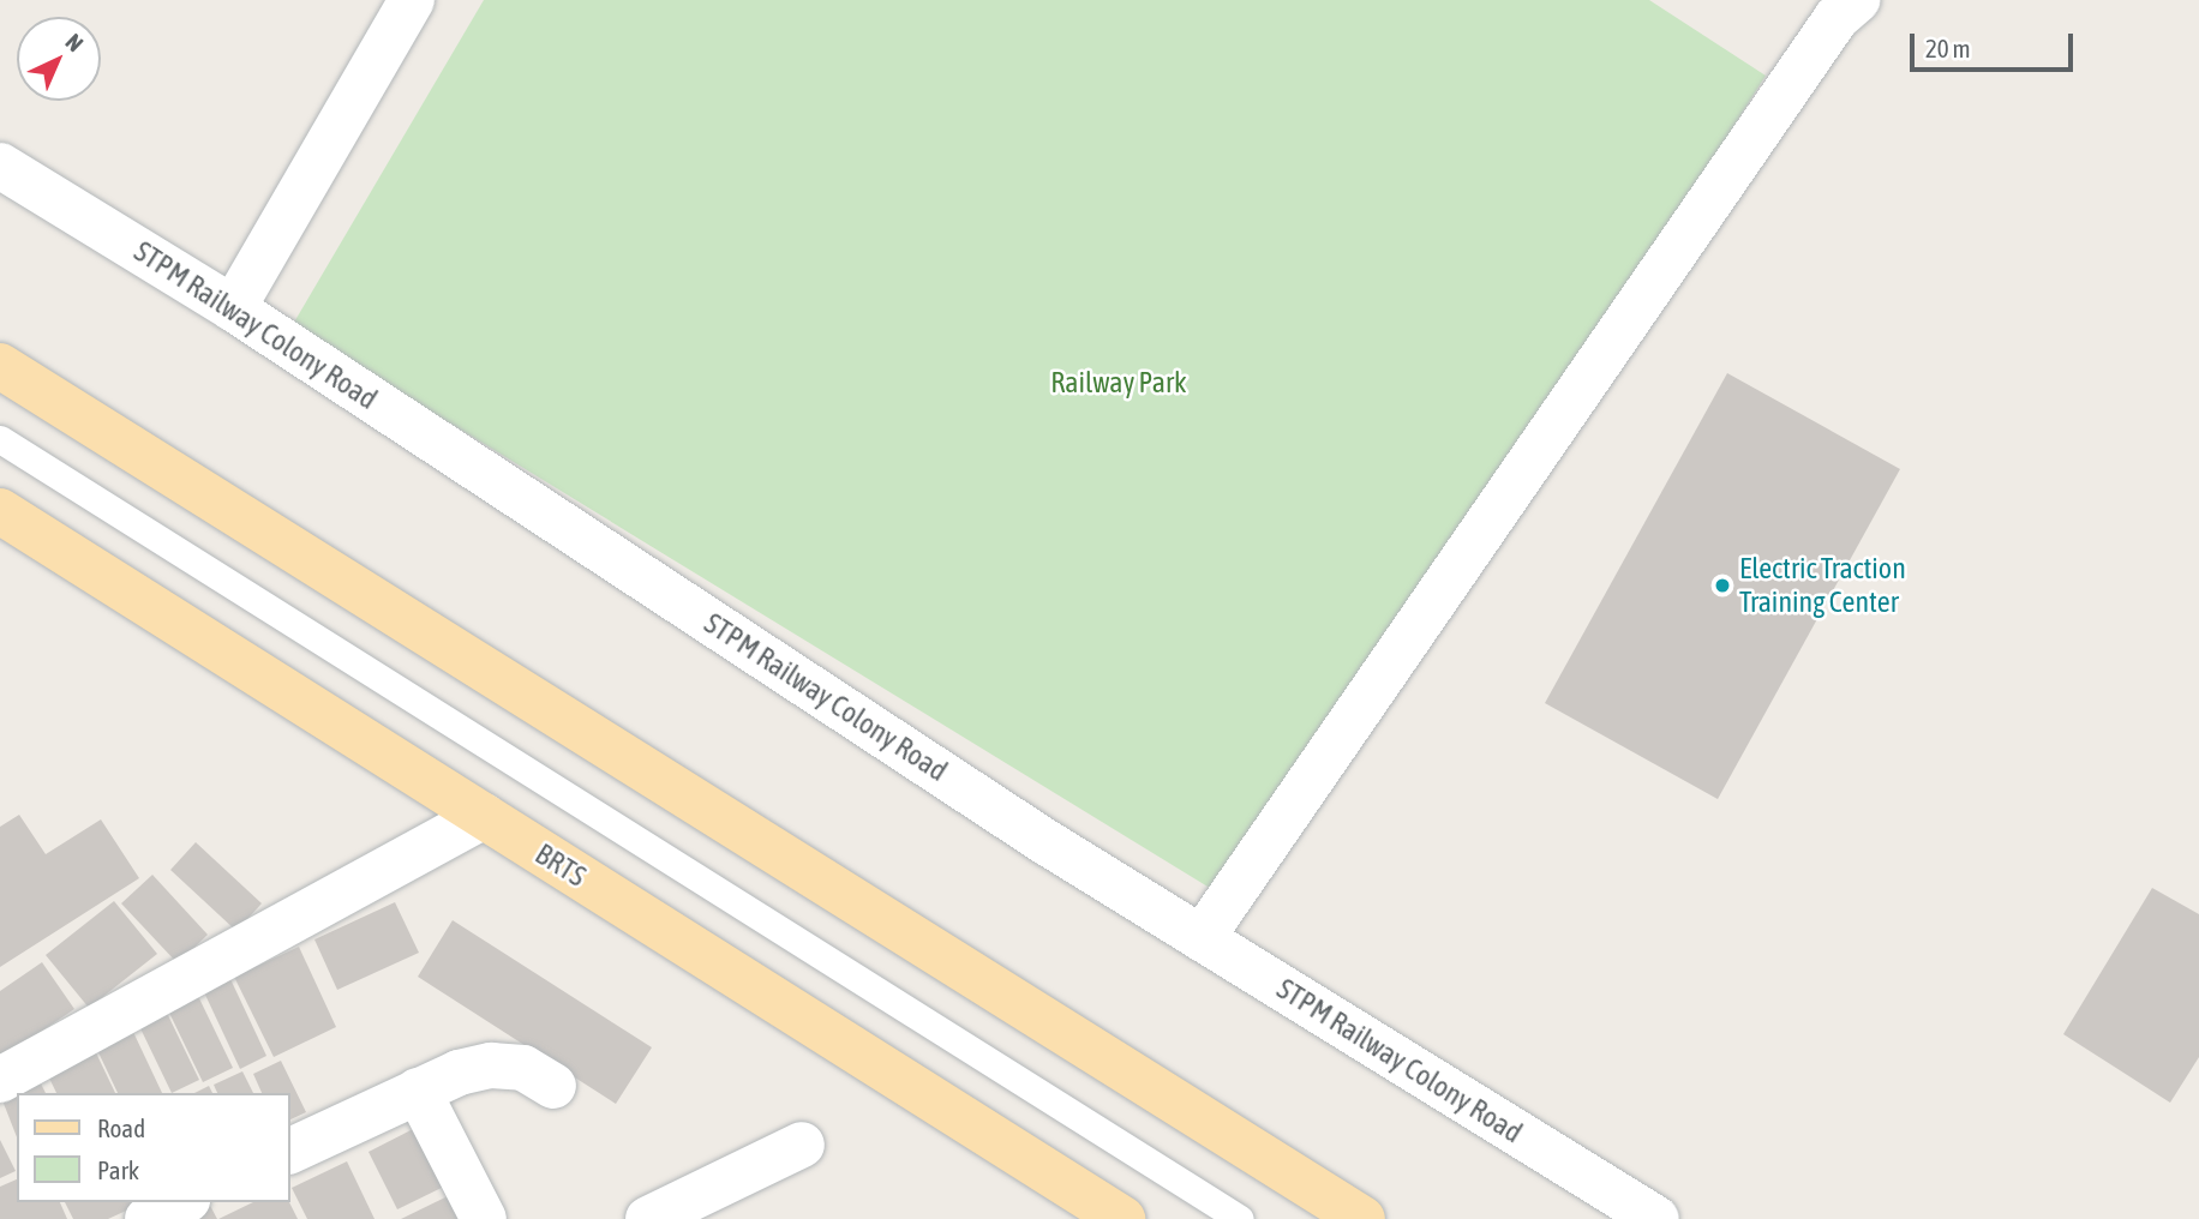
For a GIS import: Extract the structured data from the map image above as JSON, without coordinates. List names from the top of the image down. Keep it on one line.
{"streets":{"main road":["BRTS"],"street":["STPM Railway Colony Road"]},"parks":["Railway Park"],"places":["Electric Traction Training Center"],"legend":["Road","Park"],"scale_bar":"20 m","north":"top right"}
